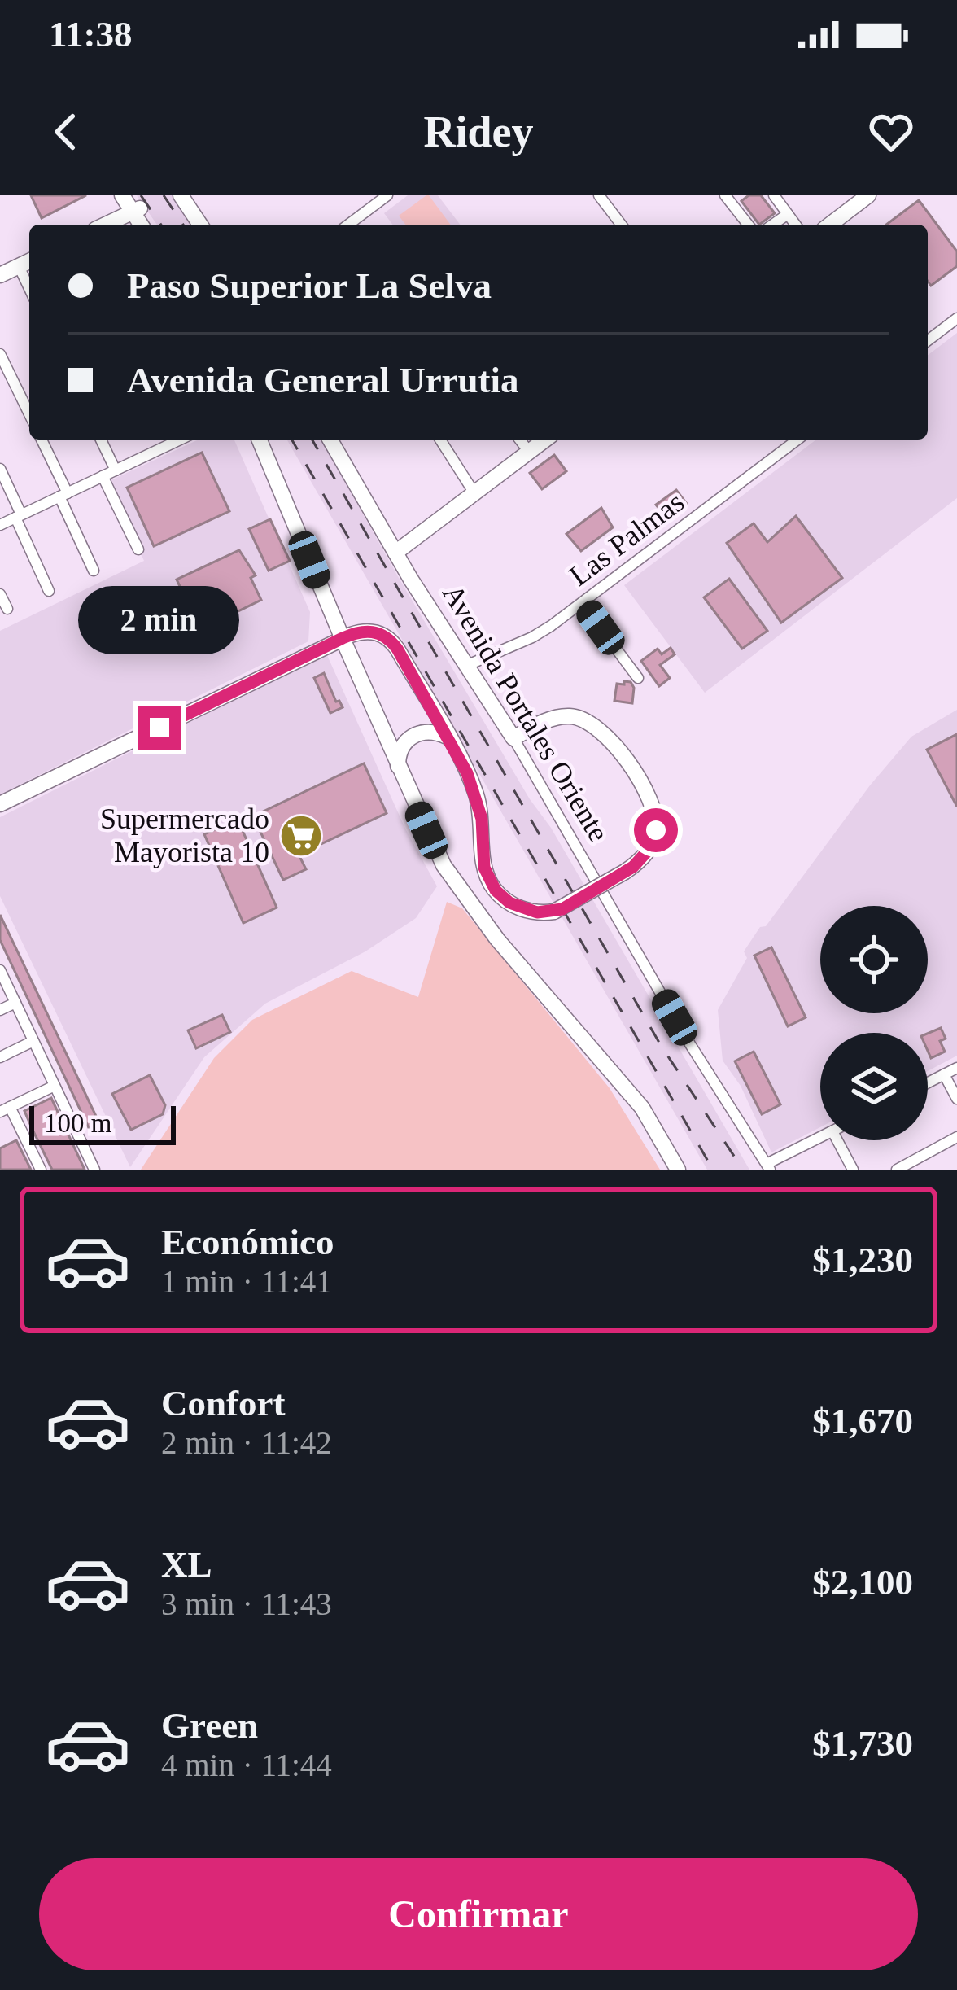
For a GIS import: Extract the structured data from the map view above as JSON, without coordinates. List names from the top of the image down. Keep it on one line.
{"streets":{"street":["Las Palmas","Avenida Portales Oriente"]},"crossings":[["Las Palmas","Avenida Portales Oriente"]],"places":{"supermarket":["Supermercado Mayorista 10"]},"scale_bar":"100 m","page":{"status":"11:38","header":"Ridey","banner":["Paso Superior La Selva","Avenida General Urrutia"],"bubble":"2 min","scale":"100 m","list":[{"name":"Económico","note":"1 min · 11:41","value":"$1,230"},{"name":"Confort","note":"2 min · 11:42","value":"$1,670"},{"name":"XL","note":"3 min · 11:43","value":"$2,100"},{"name":"Green","note":"4 min · 11:44","value":"$1,730"}],"buttons":"Confirmar"}}
